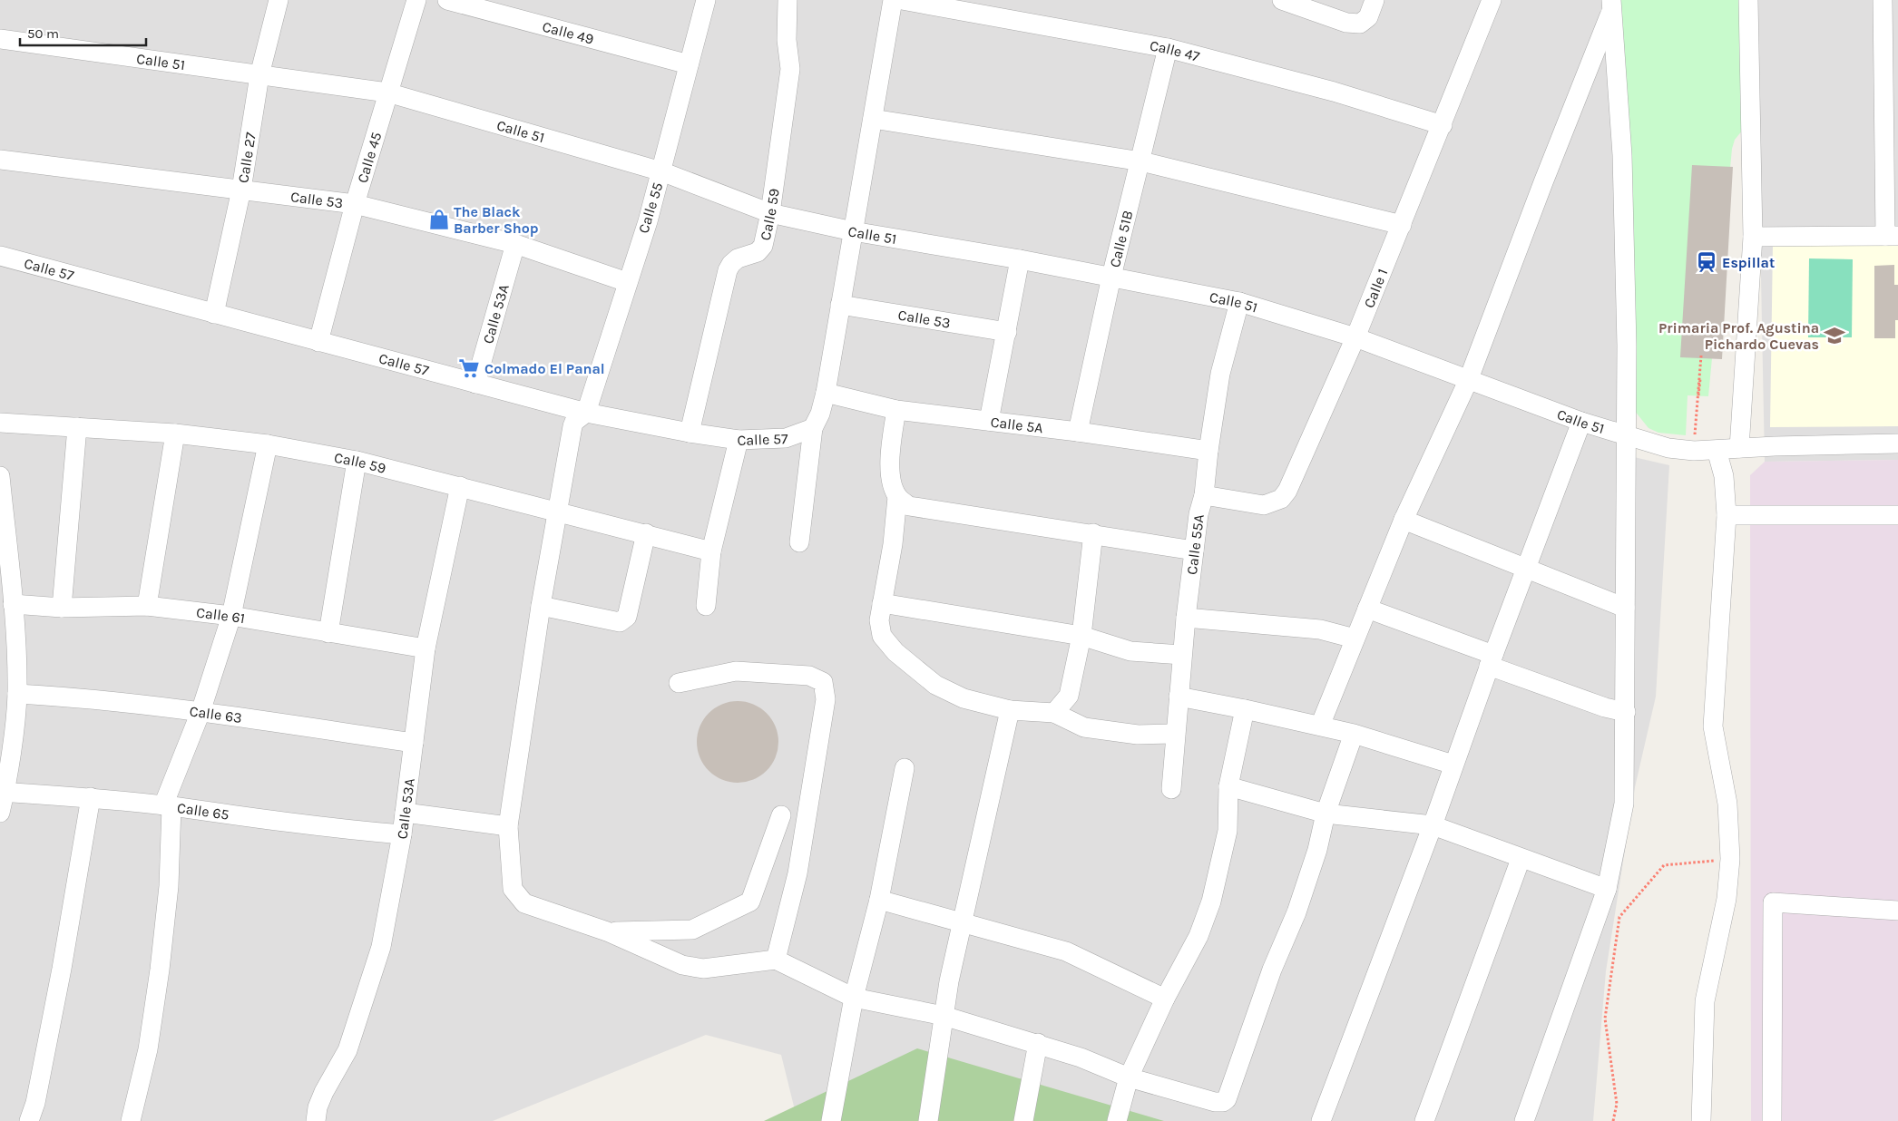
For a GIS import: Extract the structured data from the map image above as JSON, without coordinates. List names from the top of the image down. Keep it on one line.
{"streets":{"street":["Calle 49","Calle 47","Calle 51","Calle 27","Calle 45","Calle 53","Calle 55","Calle 59","Calle 51B","Calle 57","Calle 1","Calle 53A","Calle 5A","Calle 55A","Calle 61","Calle 63","Calle 65"]},"crossings":[["Calle 49","Calle 55"],["Calle 47","Calle 51B"],["Calle 47","Calle 1"],["Calle 51","Calle 27"],["Calle 51","Calle 45"],["Calle 51","Calle 55"],["Calle 51","Calle 59"],["Calle 51","Calle 51B"],["Calle 51","Calle 1"],["Calle 51","Calle 55A"],["Calle 27","Calle 53"],["Calle 27","Calle 57"],["Calle 45","Calle 53"],["Calle 45","Calle 57"],["Calle 53","Calle 55"],["Calle 53","Calle 53A"],["Calle 55","Calle 57"],["Calle 59","Calle 57"],["Calle 59","Calle 53A"],["Calle 51B","Calle 5A"],["Calle 57","Calle 53A"],["Calle 1","Calle 55A"],["Calle 53A","Calle 61"],["Calle 53A","Calle 63"],["Calle 53A","Calle 65"],["Calle 5A","Calle 55A"]],"places":{"shop":["The Black Barber Shop"],"station":["Espillat"],"school or university":["Primaria Prof. Agustina Pichardo Cuevas"],"supermarket":["Colmado El Panal"]},"scale_bar":"50 m"}
